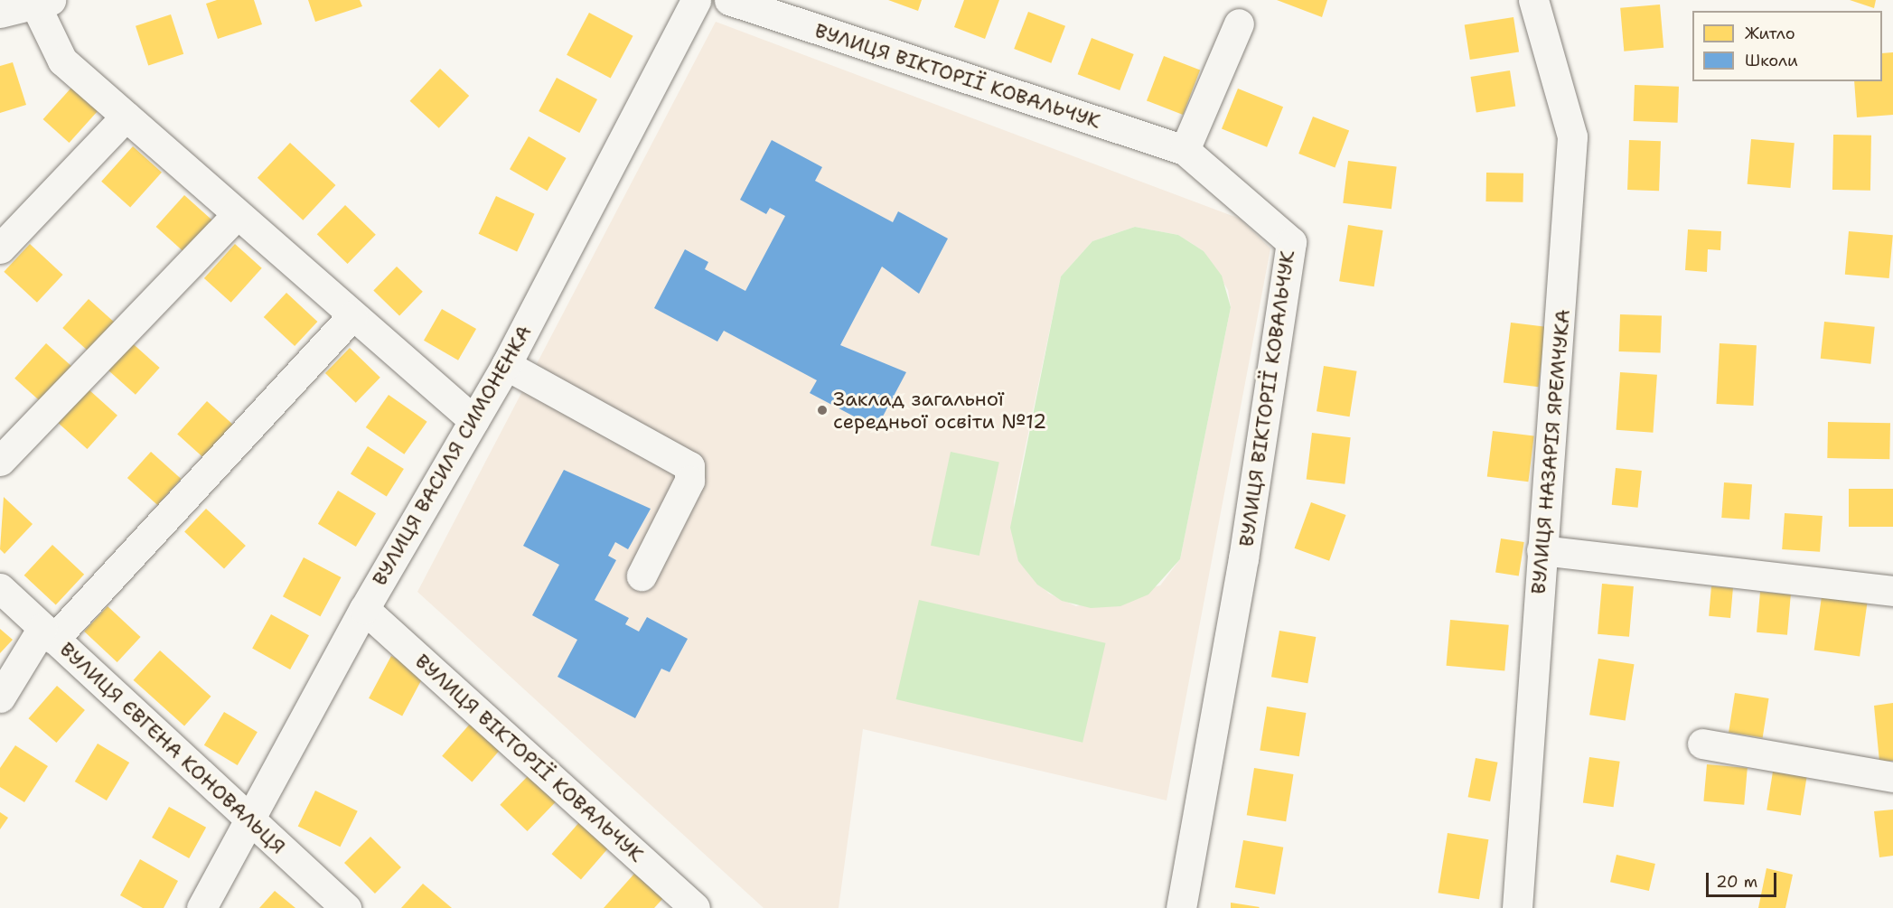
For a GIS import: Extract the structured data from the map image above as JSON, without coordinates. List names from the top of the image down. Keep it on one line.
{"streets":{"street":["ВУЛИЦЯ ВІКТОРІЇ КОВАЛЬЧУК","ВУЛИЦЯ НАЗАРІЯ ЯРЕМЧУКА","ВУЛИЦЯ ВАСИЛЯ СИМОНЕНКА","ВУЛИЦЯ ЄВГЕНА КОНОВАЛЬЦЯ"]},"crossings":[["ВУЛИЦЯ ВІКТОРІЇ КОВАЛЬЧУК","ВУЛИЦЯ ВАСИЛЯ СИМОНЕНКА"],["ВУЛИЦЯ ВАСИЛЯ СИМОНЕНКА","ВУЛИЦЯ ЄВГЕНА КОНОВАЛЬЦЯ"]],"places":["Заклад загальної середньої освіти №12"],"legend":["Житло","Школи"],"scale_bar":"20 m"}
